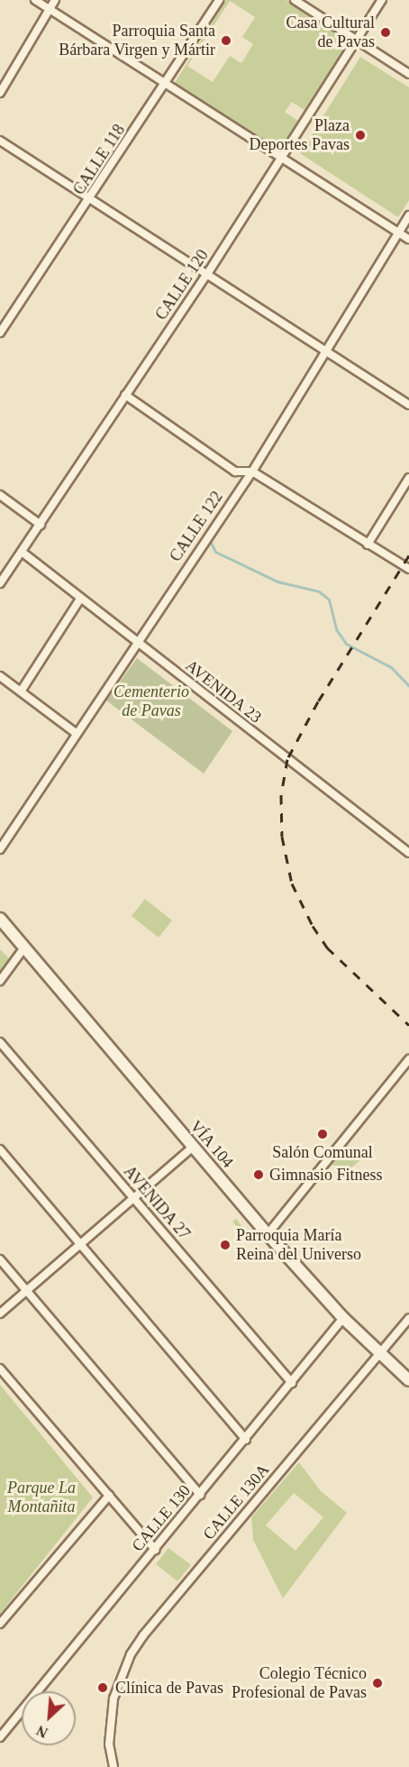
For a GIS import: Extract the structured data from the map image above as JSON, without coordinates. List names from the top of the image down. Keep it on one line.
{"streets":{"main road":["VÍA 104"],"street":["CALLE 118","CALLE 120","CALLE 122","AVENIDA 23","AVENIDA 27","CALLE 130A","CALLE 130"]},"crossings":[["CALLE 120","AVENIDA 23"],["CALLE 122","AVENIDA 23"],["VÍA 104","CALLE 130A"],["VÍA 104","CALLE 130"],["AVENIDA 27","CALLE 130"]],"parks":["Cementerio de Pavas","Parque La Montañita"],"places":["Casa Cultural de Pavas","Parroquia Santa Bárbara Virgen y Mártir","Plaza Deportes Pavas","Salón Comunal","Gimnasio Fitness","Parroquia María Reina del Universo","Colegio Técnico Profesional de Pavas","Clínica de Pavas"],"north":"bottom left"}
